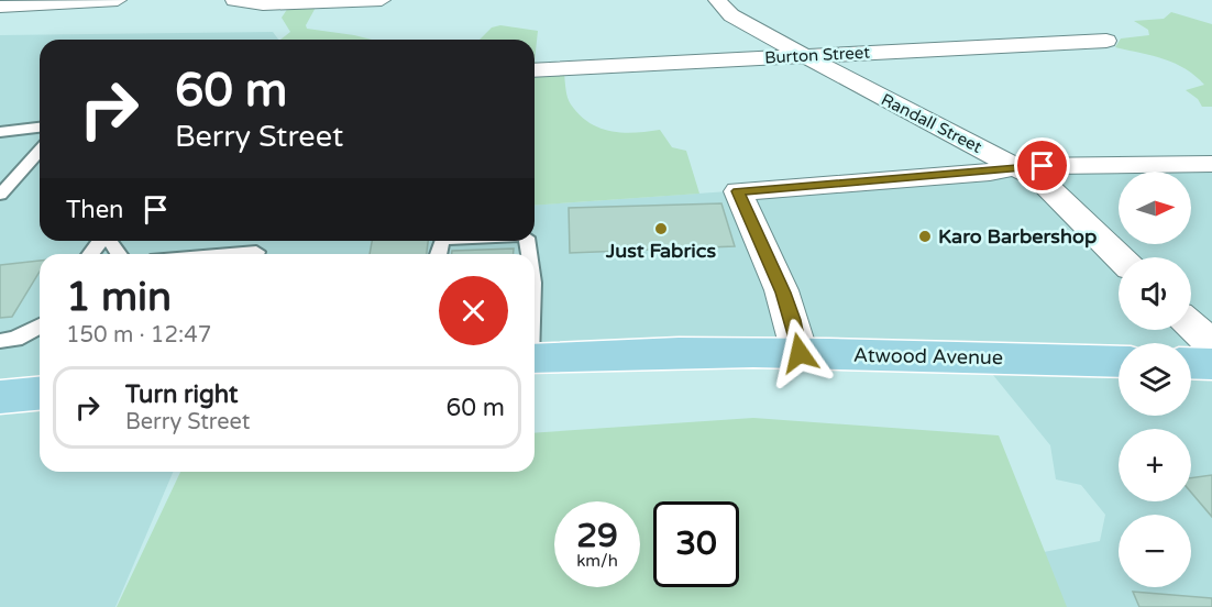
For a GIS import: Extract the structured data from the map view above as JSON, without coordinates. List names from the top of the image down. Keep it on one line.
{"streets":{"main road":["Atwood Avenue"],"street":["Burton Street","Randall Street"]},"crossings":[["Burton Street","Randall Street"]],"places":["Just Fabrics","Karo Barbershop"],"north":"right","page":{"turn":["60 m","Berry Street"],"map_buttons":["+","−"],"then":"Then","heading":["1 min","150 m · 12:47"],"list":[{"name":"Turn right","note":"Berry Street","value":"60 m"}],"speed":"29 km/h","limit":"30"}}
